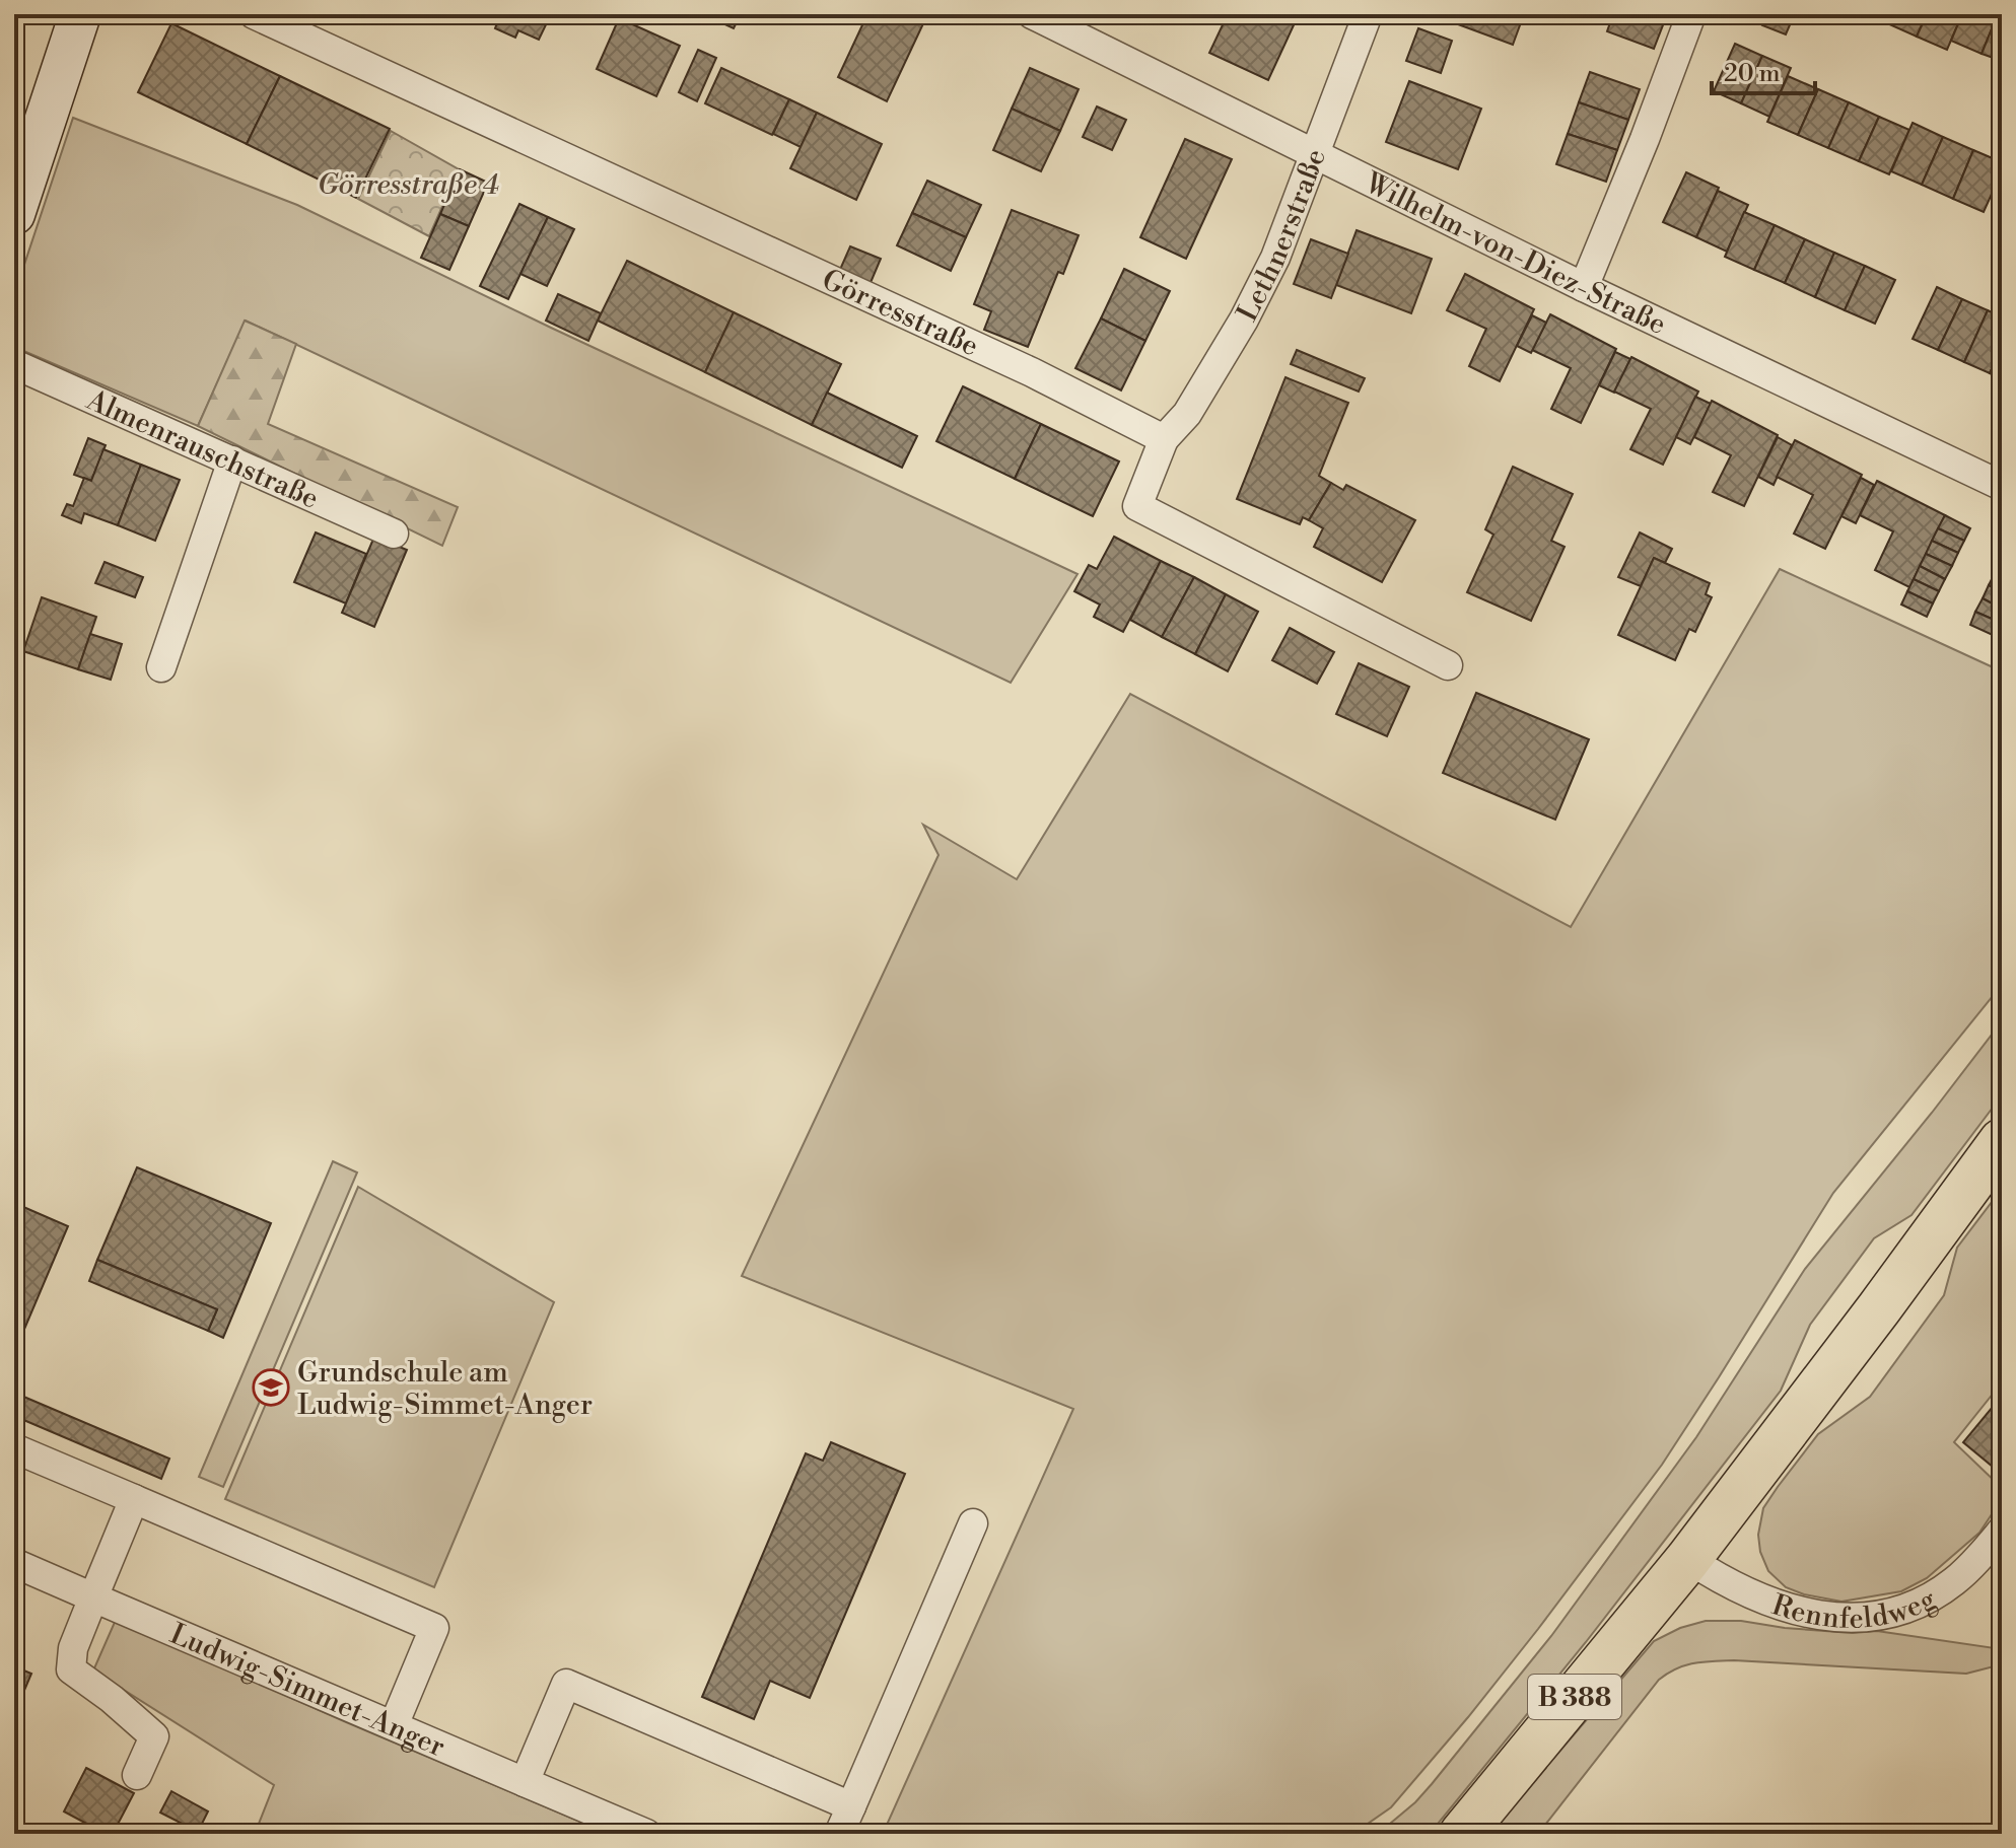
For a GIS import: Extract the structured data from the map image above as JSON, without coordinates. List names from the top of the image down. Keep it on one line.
{"streets":{"main road":["B 388"],"street":["Lethnerstraße","Wilhelm-von-Diez-Straße","Görresstraße","Almenrauschstraße","Rennfeldweg","Ludwig-Simmet-Anger"]},"crossings":[["Lethnerstraße","Wilhelm-von-Diez-Straße"],["Lethnerstraße","Görresstraße"],["Rennfeldweg","B 388"]],"parks":["Görresstraße 4"],"places":{"school or university":["Grundschule am Ludwig-Simmet-Anger"]},"scale_bar":"20 m"}
